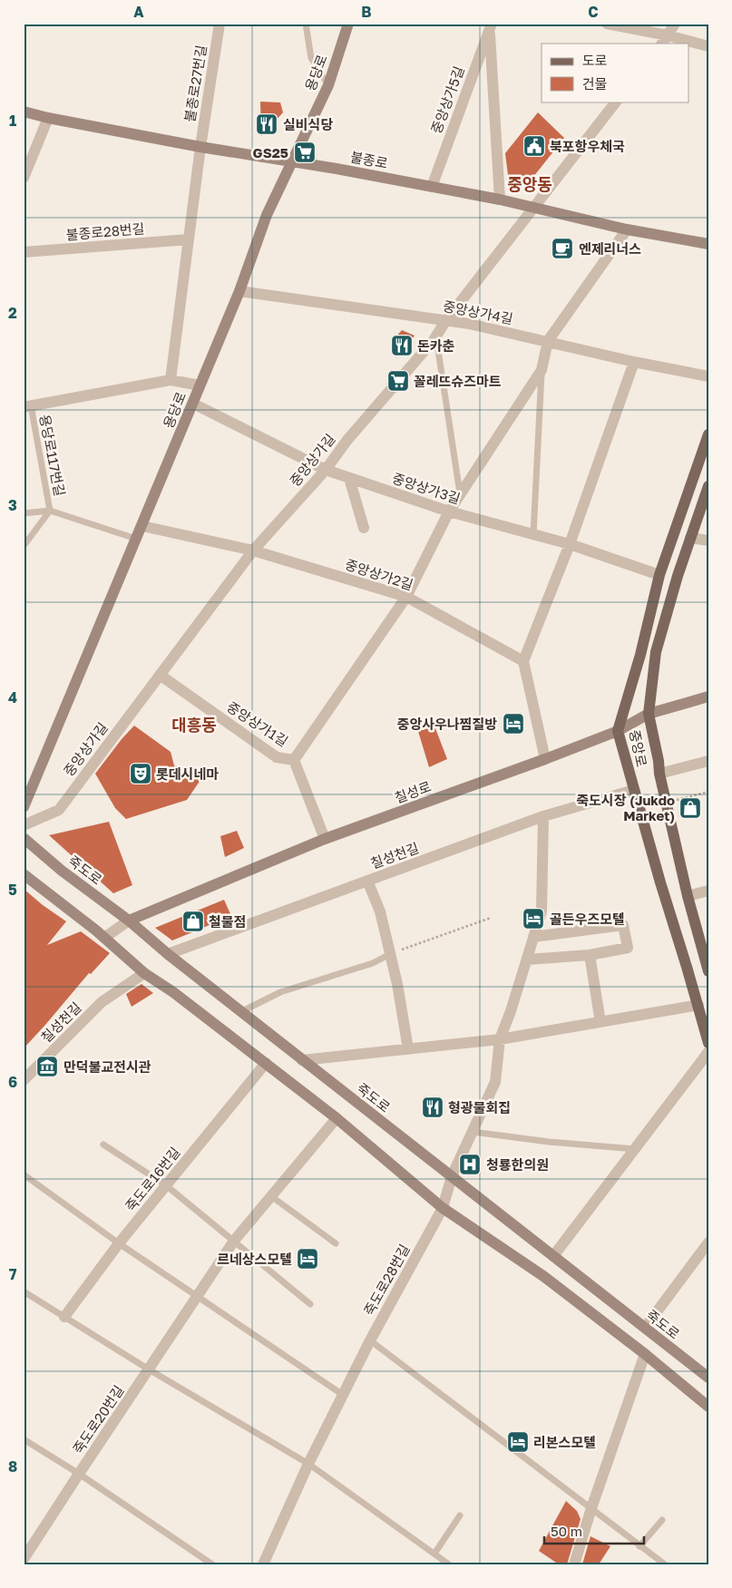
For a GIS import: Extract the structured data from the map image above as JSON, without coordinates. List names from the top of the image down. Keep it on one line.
{"streets":{"main road":["용당로","불종로","중앙로","칠성로","죽도로"],"street":["불종로27번길","중앙상가5길","불종로28번길","중앙상가4길","중앙상가길","중앙상가3길","중앙상가2길","중앙상가1길","칠성천길","죽도로16번길","죽도로28번길","죽도로20번길"],"lane":["용당로117번길"]},"crossings":[["용당로","불종로"],["용당로","중앙상가4길"],["용당로","중앙상가3길"],["용당로","중앙상가2길"],["불종로27번길","불종로"],["중앙상가5길","불종로"],["불종로","중앙상가길"],["중앙상가4길","중앙상가길"],["중앙상가길","중앙상가3길"],["중앙상가길","중앙상가2길"],["중앙상가길","중앙상가1길"],["중앙상가3길","중앙로"],["중앙상가1길","칠성로"],["중앙로","칠성로"],["중앙로","칠성천길"],["칠성로","죽도로"],["칠성천길","죽도로"],["칠성천길","죽도로28번길"],["죽도로","죽도로28번길"]],"districts":["중앙동","대흥동"],"places":{"restaurant":["실비식당","돈카춘","형광물회집"],"public building":["북포항우체국"],"supermarket":["GS25","꼴레뜨슈즈마트"],"cafe":["엔제리너스"],"hotel":["중앙사우나찜질방","골든우즈모텔","르네상스모텔","리본스모텔"],"theatre":["롯데시네마"],"shop":["죽도시장 (Jukdo Market)","철물점"],"museum":["만덕불교전시관"],"hospital":["청룡한의원"]},"legend":["도로","건물"],"scale_bar":"50 m","grid":{"columns":["A","B","C"],"rows":["1","2","3","4","5","6","7","8"]}}
